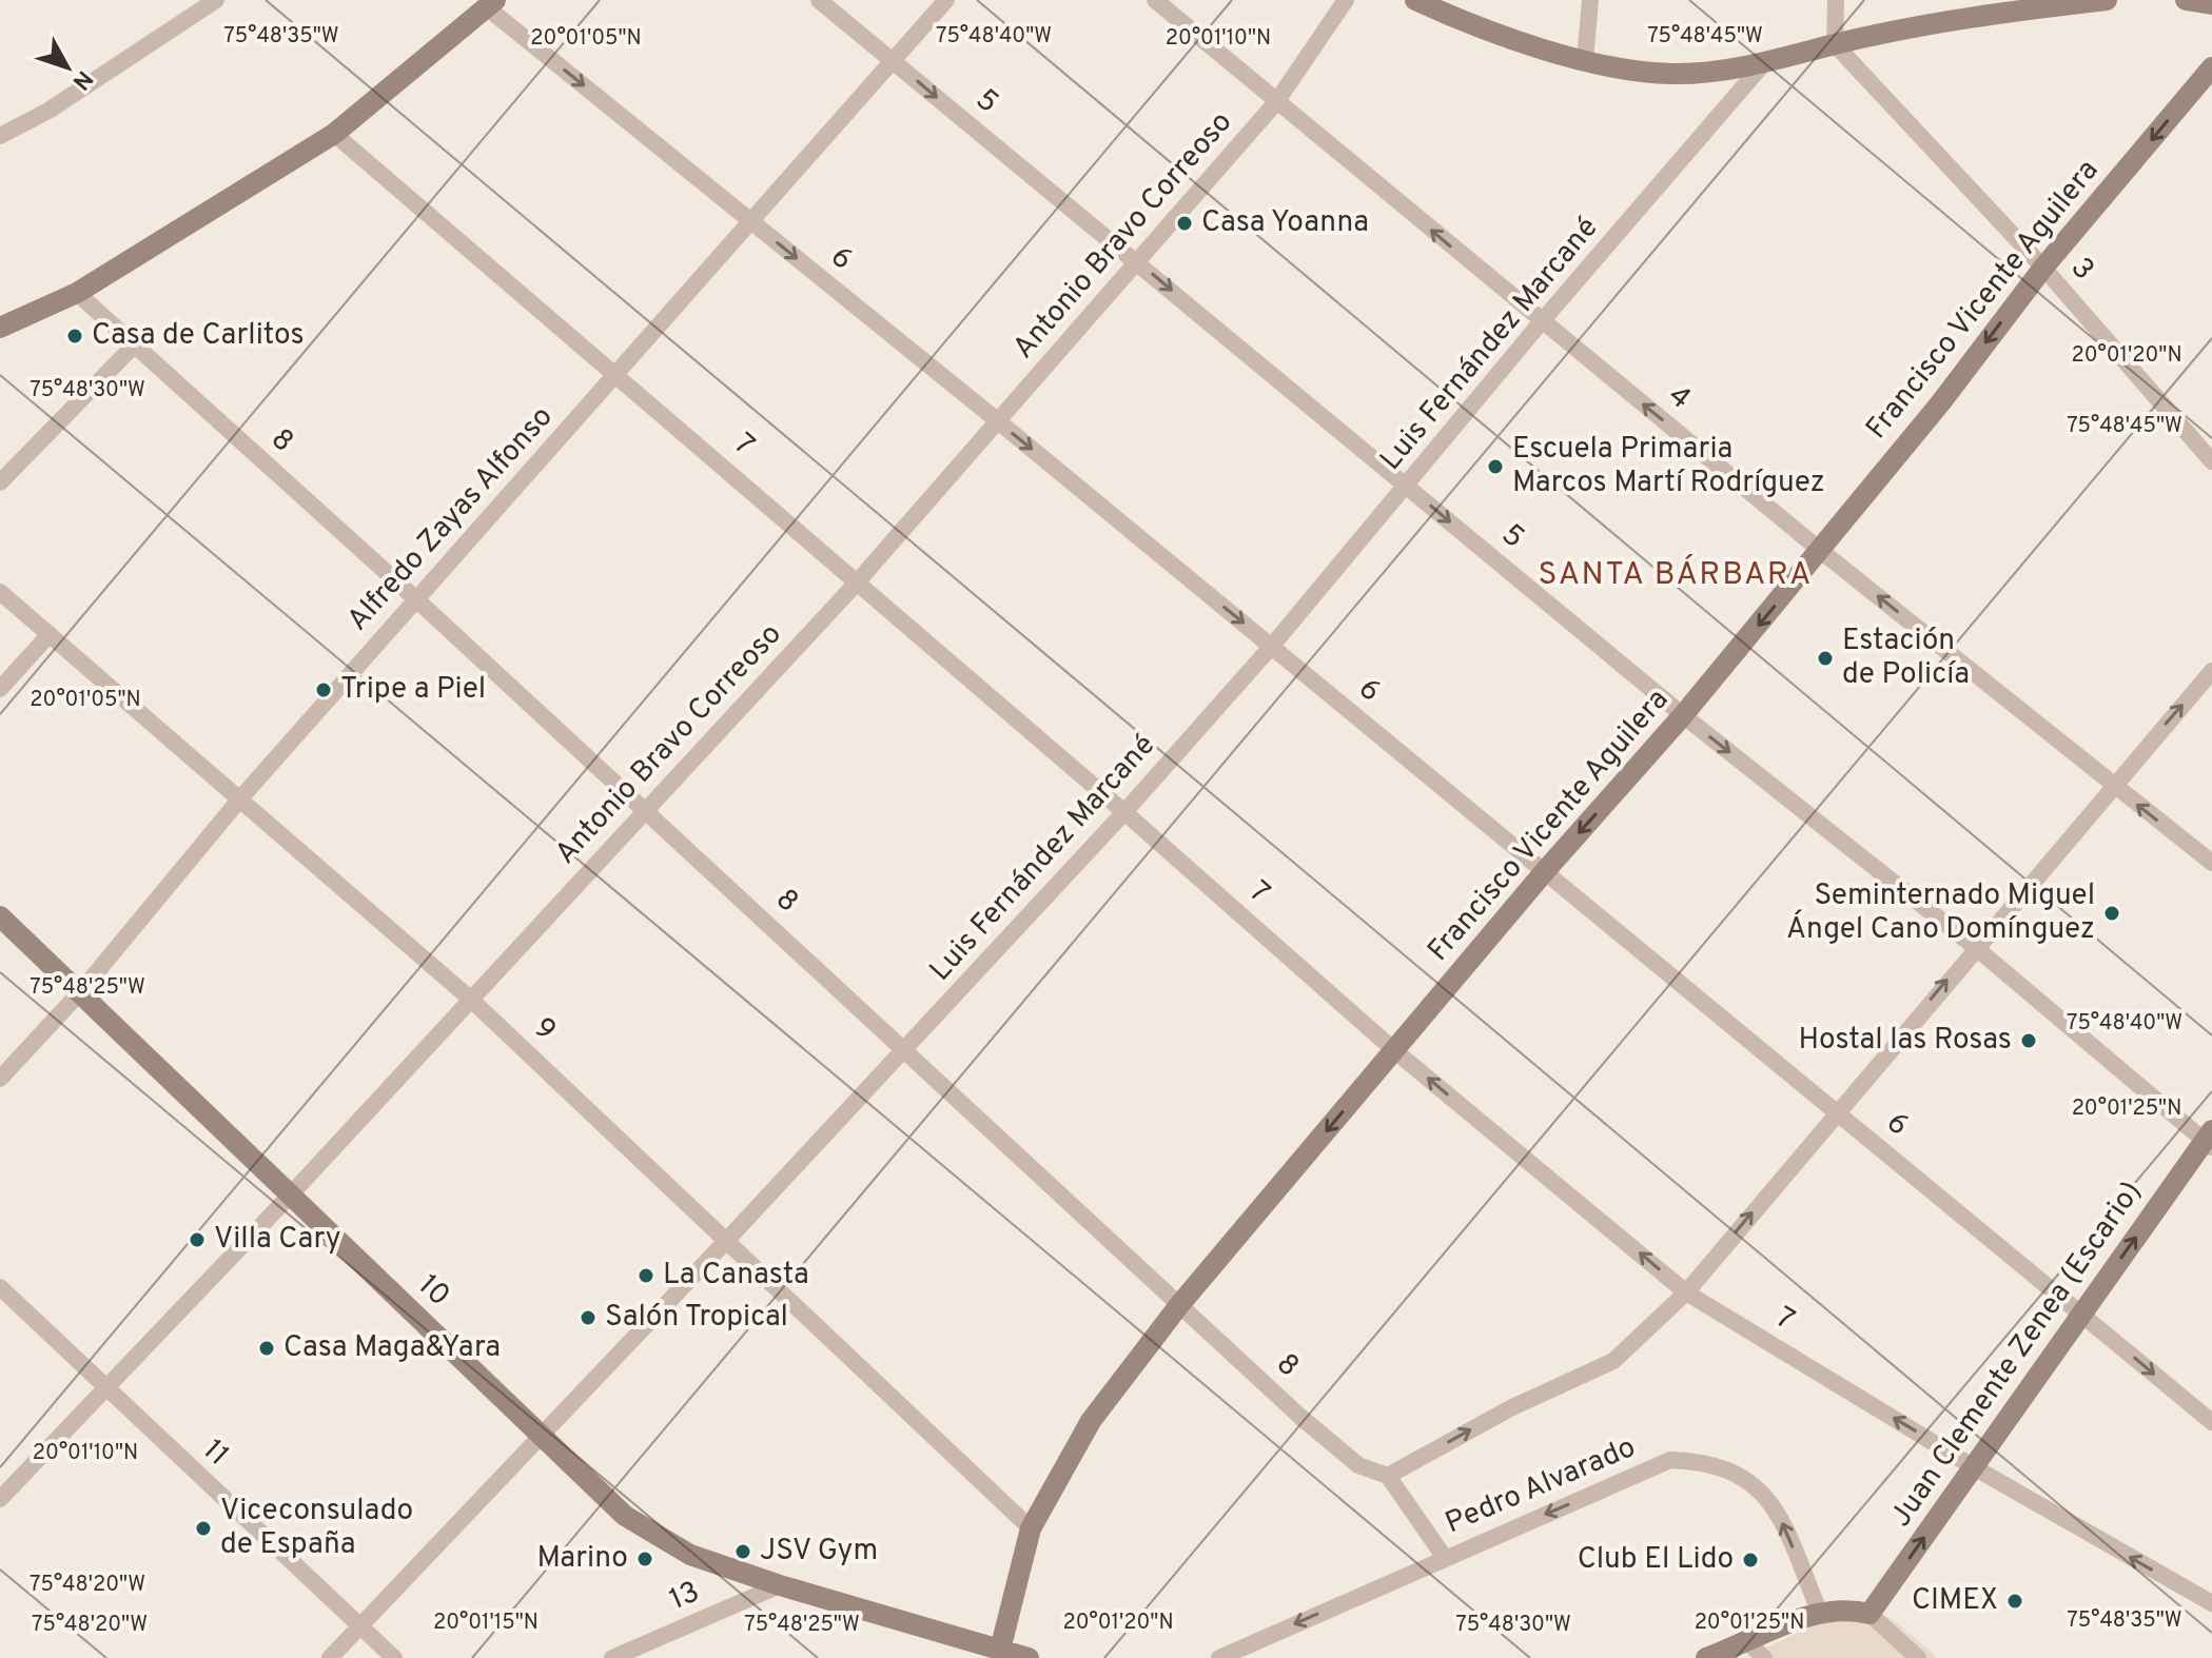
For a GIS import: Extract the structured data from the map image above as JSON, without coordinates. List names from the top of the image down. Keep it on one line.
{"streets":{"main road":["Francisco Vicente Aguilera","10","Juan Clemente Zenea (Escario)"],"street":["5","Antonio Bravo Correoso","6","3","Luis Fernández Marcané","4","8","7","Alfredo Zayas Alfonso","9","11","Pedro Alvarado","13"]},"crossings":[["5","Antonio Bravo Correoso"],["5","Francisco Vicente Aguilera"],["5","Luis Fernández Marcané"],["5","Alfredo Zayas Alfonso"],["5","Juan Clemente Zenea (Escario)"],["Antonio Bravo Correoso","6"],["Antonio Bravo Correoso","4"],["Antonio Bravo Correoso","8"],["Antonio Bravo Correoso","7"],["Antonio Bravo Correoso","9"],["Antonio Bravo Correoso","10"],["Antonio Bravo Correoso","11"],["6","Francisco Vicente Aguilera"],["6","Luis Fernández Marcané"],["6","Alfredo Zayas Alfonso"],["6","Juan Clemente Zenea (Escario)"],["3","Francisco Vicente Aguilera"],["Francisco Vicente Aguilera","4"],["Francisco Vicente Aguilera","8"],["Francisco Vicente Aguilera","7"],["Francisco Vicente Aguilera","9"],["Francisco Vicente Aguilera","10"],["Luis Fernández Marcané","4"],["Luis Fernández Marcané","8"],["Luis Fernández Marcané","7"],["Luis Fernández Marcané","9"],["Luis Fernández Marcané","10"],["Luis Fernández Marcané","11"],["8","Alfredo Zayas Alfonso"],["7","Alfredo Zayas Alfonso"],["7","Juan Clemente Zenea (Escario)"],["Alfredo Zayas Alfonso","9"],["Alfredo Zayas Alfonso","10"],["10","13"]],"one_way":["5","6","Francisco Vicente Aguilera","4","7","Juan Clemente Zenea (Escario)","Pedro Alvarado"],"districts":["SANTA BÁRBARA"],"places":["Casa Yoanna","Casa de Carlitos","Escuela Primaria Marcos Martí Rodríguez","Estación de Policía","Tripe a Piel","Seminternado Miguel Ángel Cano Domínguez","Hostal las Rosas","Villa Cary","La Canasta","Salón Tropical","Casa Maga&Yara","Viceconsulado de España","JSV Gym","Marino","Club El Lido","CIMEX"],"north":"bottom right","coordinates":["75°48'35\"W","75°48'40\"W","75°48'45\"W","20°01'05\"N","20°01'10\"N","20°01'20\"N","75°48'30\"W","75°48'25\"W","20°01'25\"N","75°48'20\"W","20°01'15\"N"]}
